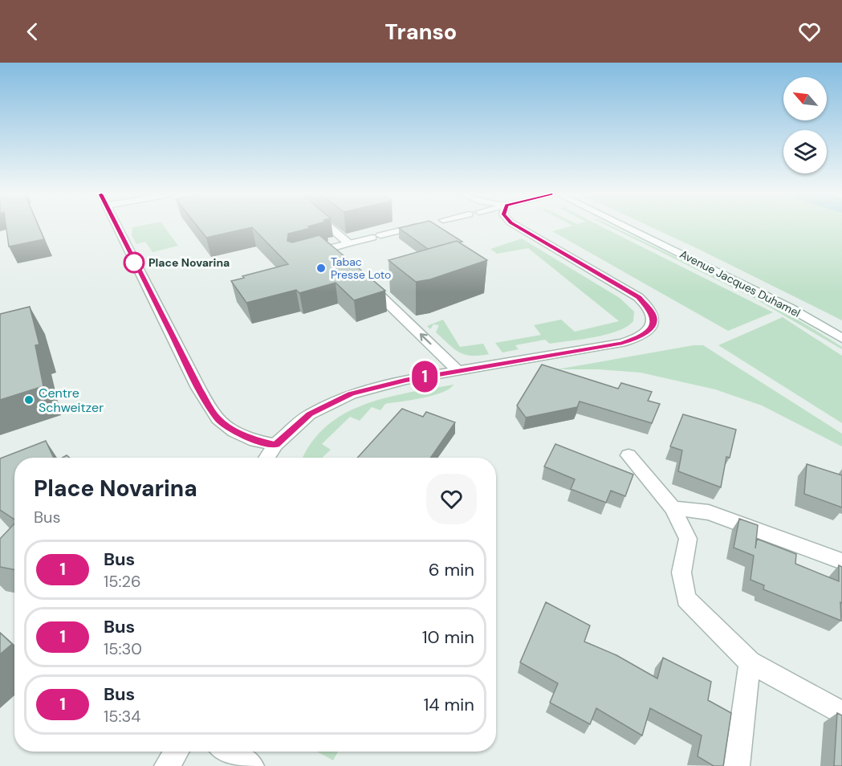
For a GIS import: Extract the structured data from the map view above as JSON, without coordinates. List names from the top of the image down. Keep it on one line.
{"streets":{"street":["Avenue Jacques Duhamel"]},"places":["Place Novarina","Tabac Presse Loto","Centre Schweitzer"],"lines":["bus line 1"],"north":"top left","page":{"header":"Transo","on_map":"1","heading":["Place Novarina","Bus"],"list":[{"mark":"1","name":"Bus","note":"15:26","value":"6 min"},{"mark":"1","name":"Bus","note":"15:30","value":"10 min"},{"mark":"1","name":"Bus","note":"15:34","value":"14 min"}]}}
